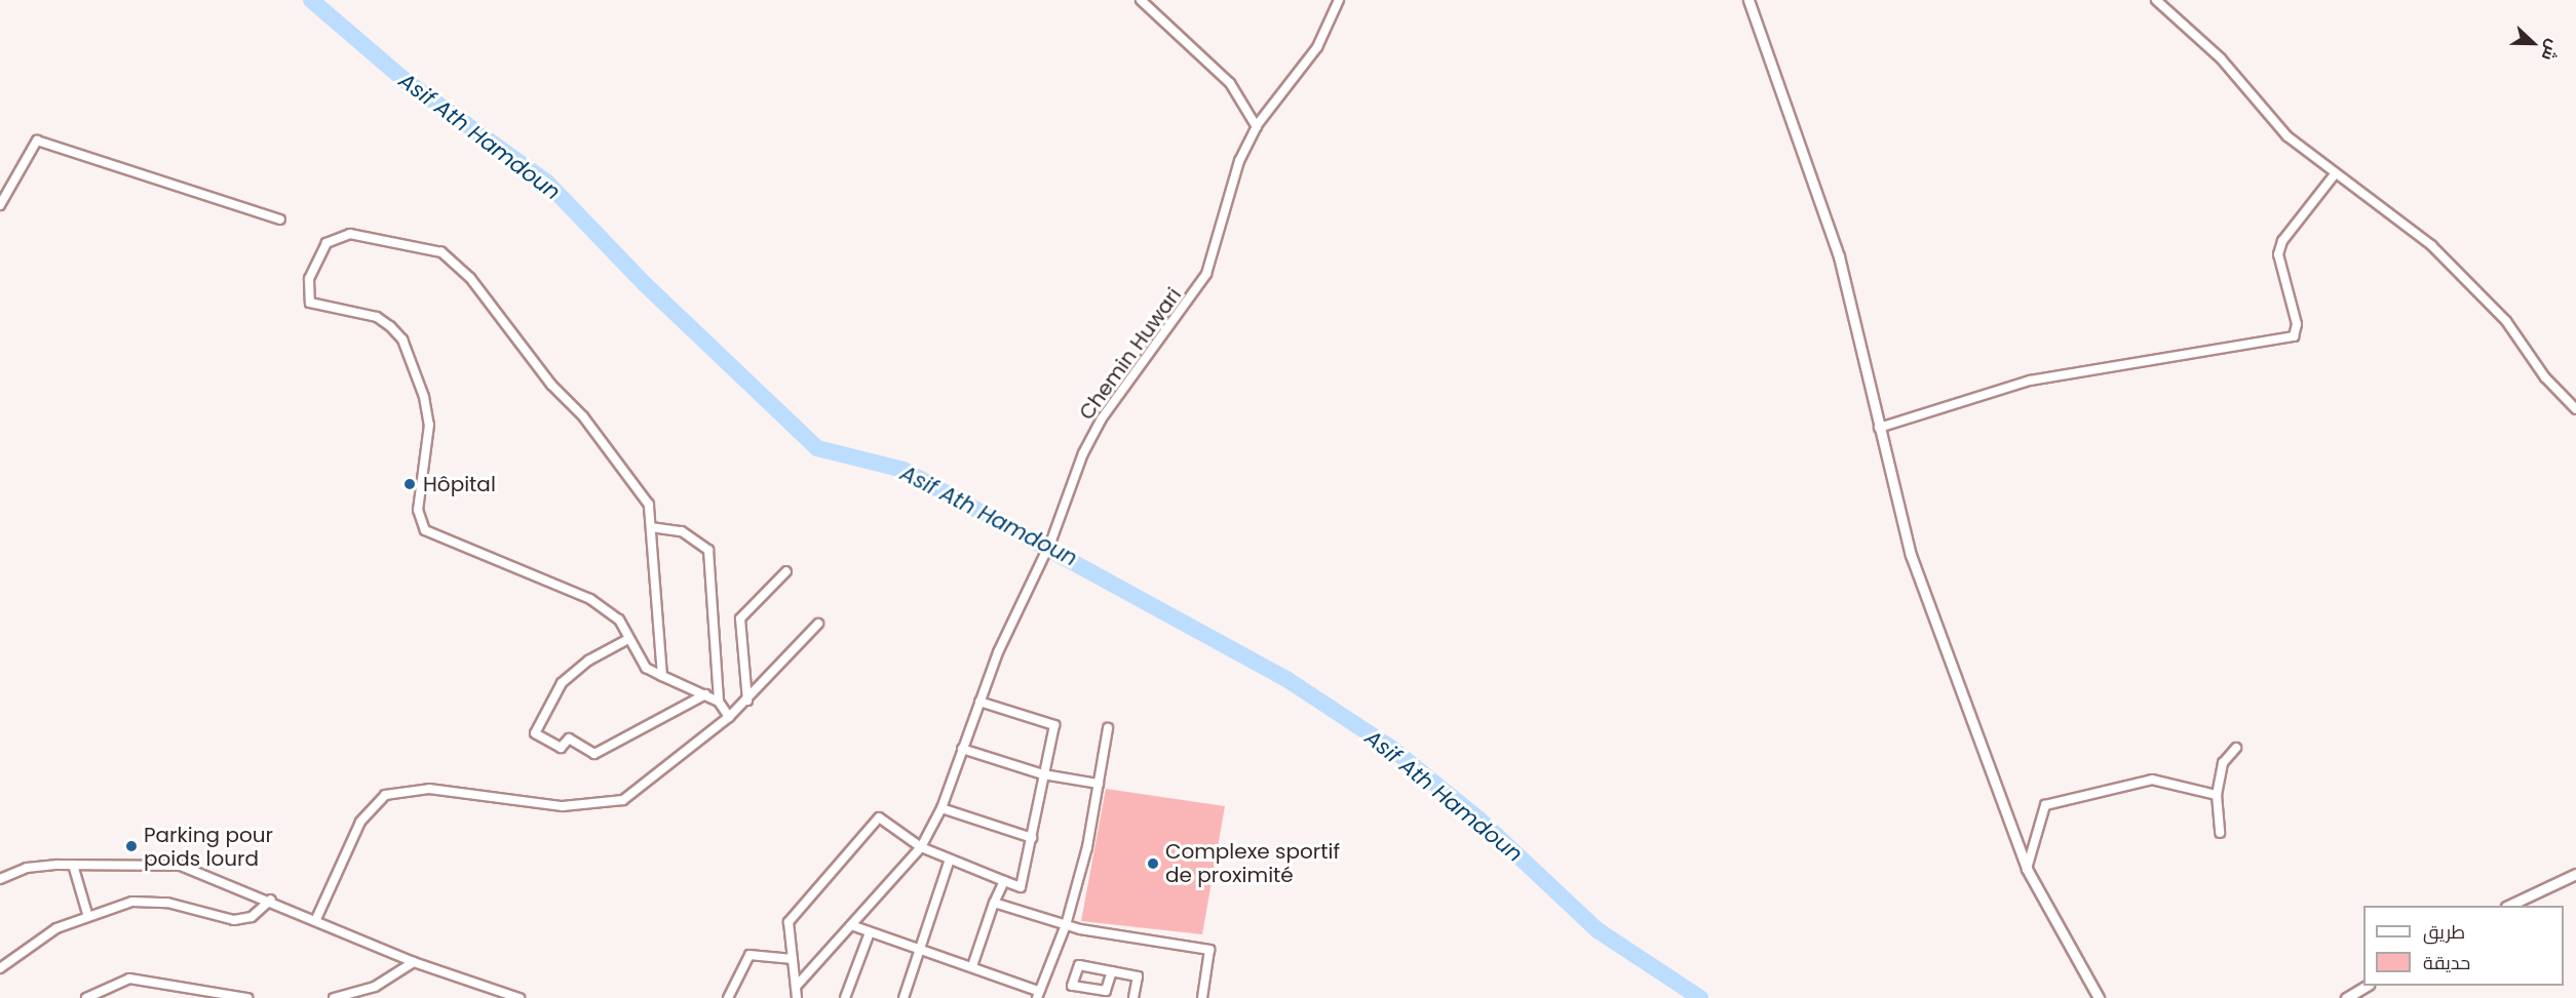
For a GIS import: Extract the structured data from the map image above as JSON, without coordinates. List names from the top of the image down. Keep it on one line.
{"streets":{"street":["Chemin Huwari"]},"water":["Asif Ath Hamdoun"],"places":["Hôpital","Parking pour poids lourd","Complexe sportif de proximité"],"legend":["طريق","حديقة"],"north":"right"}
